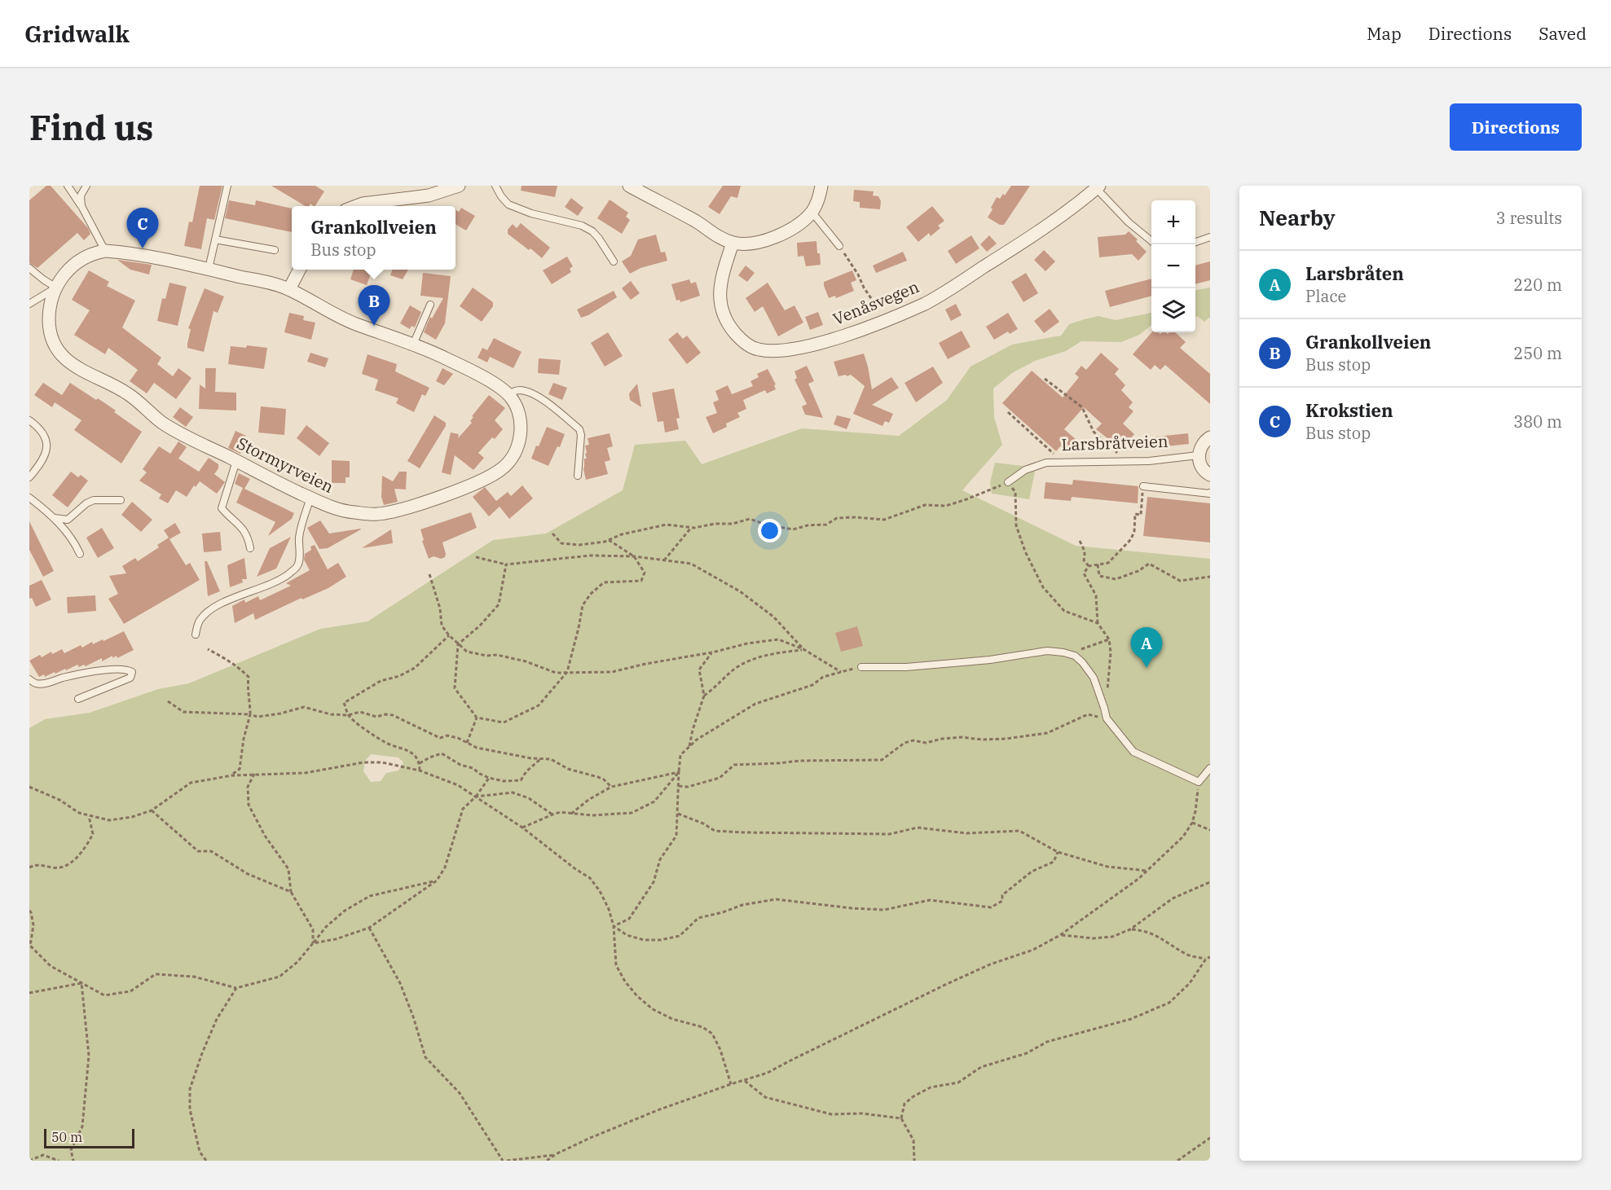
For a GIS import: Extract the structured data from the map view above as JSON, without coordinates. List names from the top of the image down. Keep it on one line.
{"streets":{"street":["Venåsvegen","Stormyrveien"],"lane":["Larsbråtveien"]},"scale_bar":"50 m","page":{"header":"Gridwalk","nav":["Map","Directions","Saved"],"buttons":"Directions","title":"Find us","heading":["Nearby","3 results"],"map_buttons":["+","−"],"popup":["Grankollveien","Bus stop"],"pins":["C","B","A"],"list":[{"mark":"A","name":"Larsbråten","note":"Place","value":"220 m"},{"mark":"B","name":"Grankollveien","note":"Bus stop","value":"250 m"},{"mark":"C","name":"Krokstien","note":"Bus stop","value":"380 m"}],"scale":"50 m"}}
